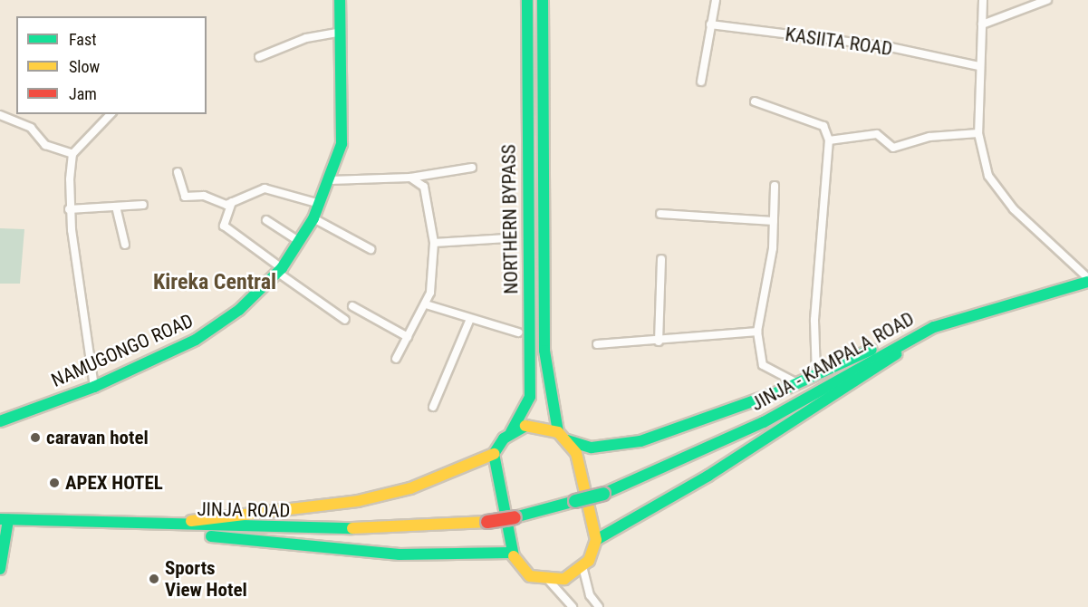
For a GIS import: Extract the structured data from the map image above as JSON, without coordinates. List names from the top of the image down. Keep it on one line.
{"streets":{"main road":["NORTHERN BYPASS","NAMUGONGO ROAD","JINJA - KAMPALA ROAD","JINJA ROAD"],"street":["KASIITA ROAD"]},"crossings":[["JINJA - KAMPALA ROAD","JINJA ROAD"]],"districts":["Kireka Central"],"places":["caravan hotel","APEX HOTEL","Sports View Hotel"],"legend":["Fast","Slow","Jam"]}
